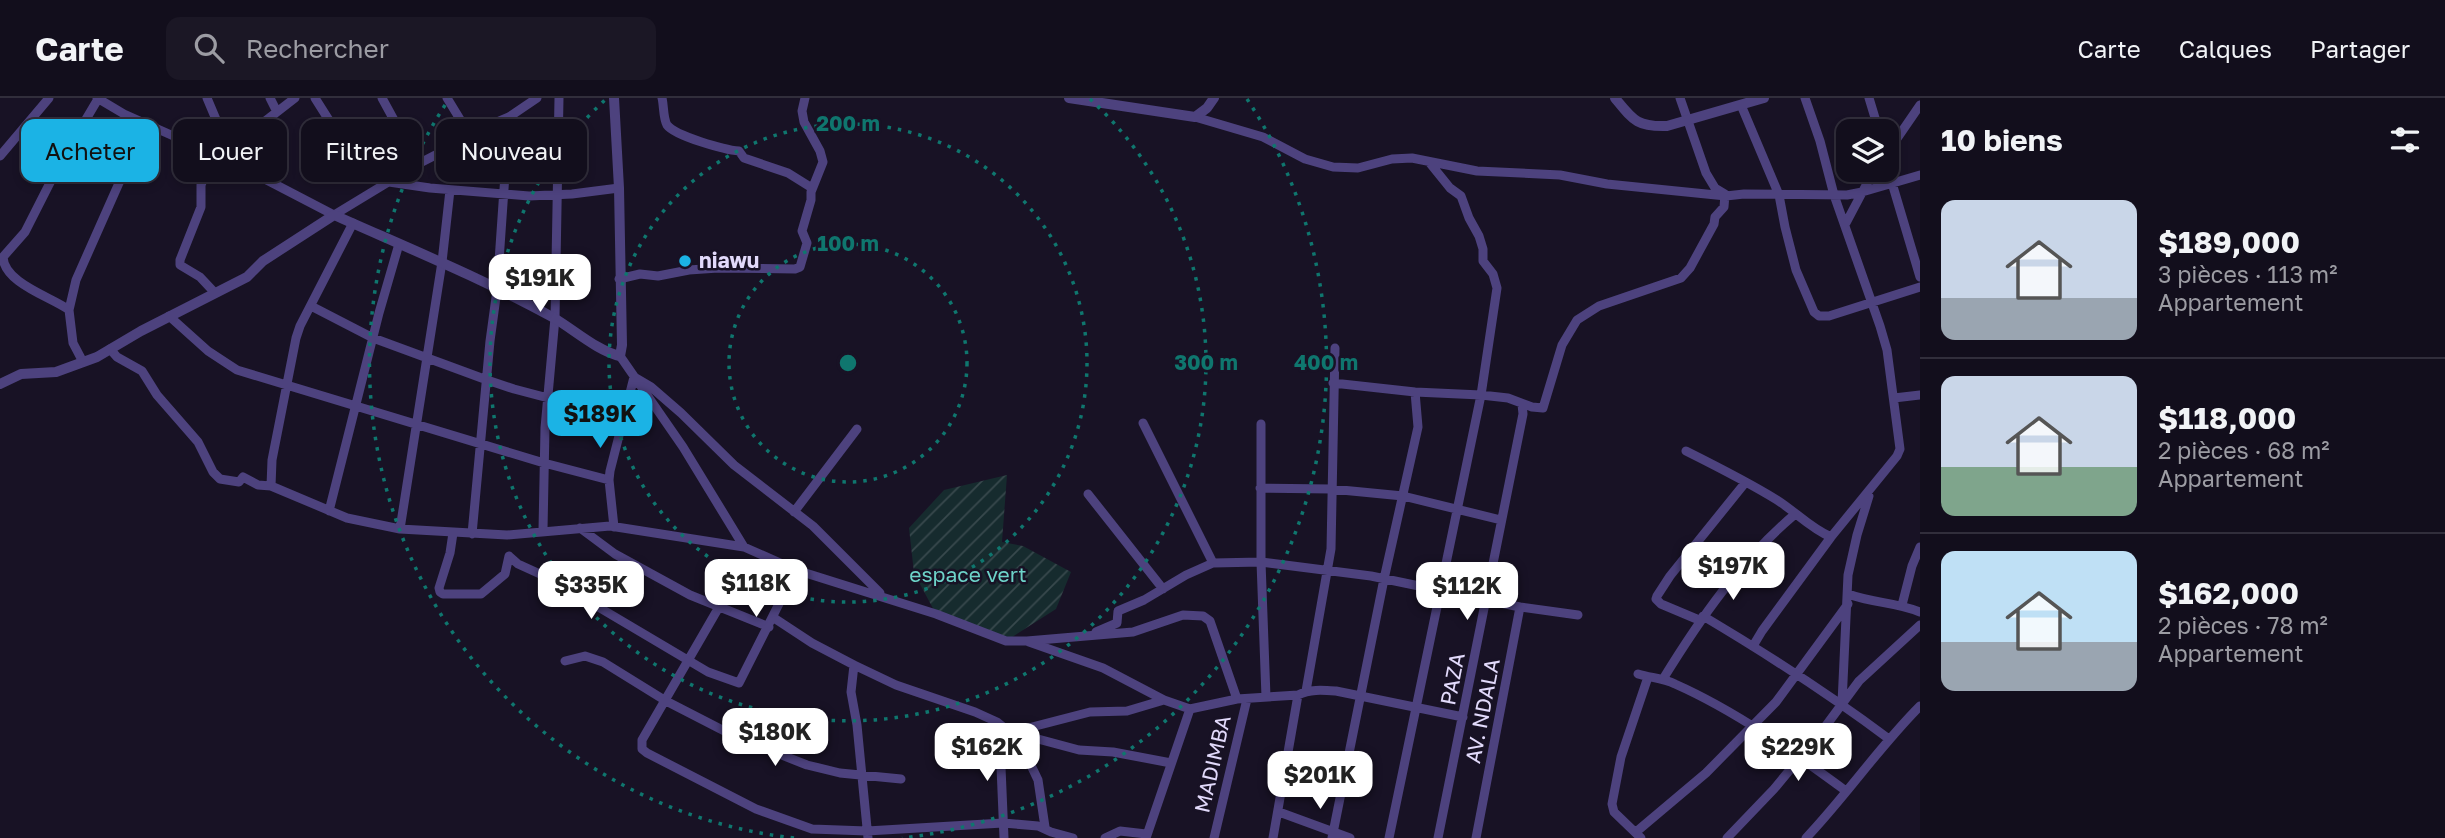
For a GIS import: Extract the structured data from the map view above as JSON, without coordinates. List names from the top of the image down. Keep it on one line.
{"streets":{"street":["PAZA","AV. NDALA","MADIMBA"]},"parks":["espace vert"],"places":["niawu"],"page":{"header":"Carte","search":"Rechercher","nav":["Carte","Calques","Partager"],"heading":"10 biens","chip":["Acheter","Louer","Filtres","Nouveau"],"list":[{"name":"$189,000","note":"3 pièces · 113 m² · Appartement"},{"name":"$118,000","note":"2 pièces · 68 m² · Appartement"},{"name":"$162,000","note":"2 pièces · 78 m² · Appartement"}],"price":["$191K","$189K","$197K","$118K","$335K","$112K","$180K","$162K","$229K","$201K"]},"rings":["200 m","100 m","300 m","400 m"]}
